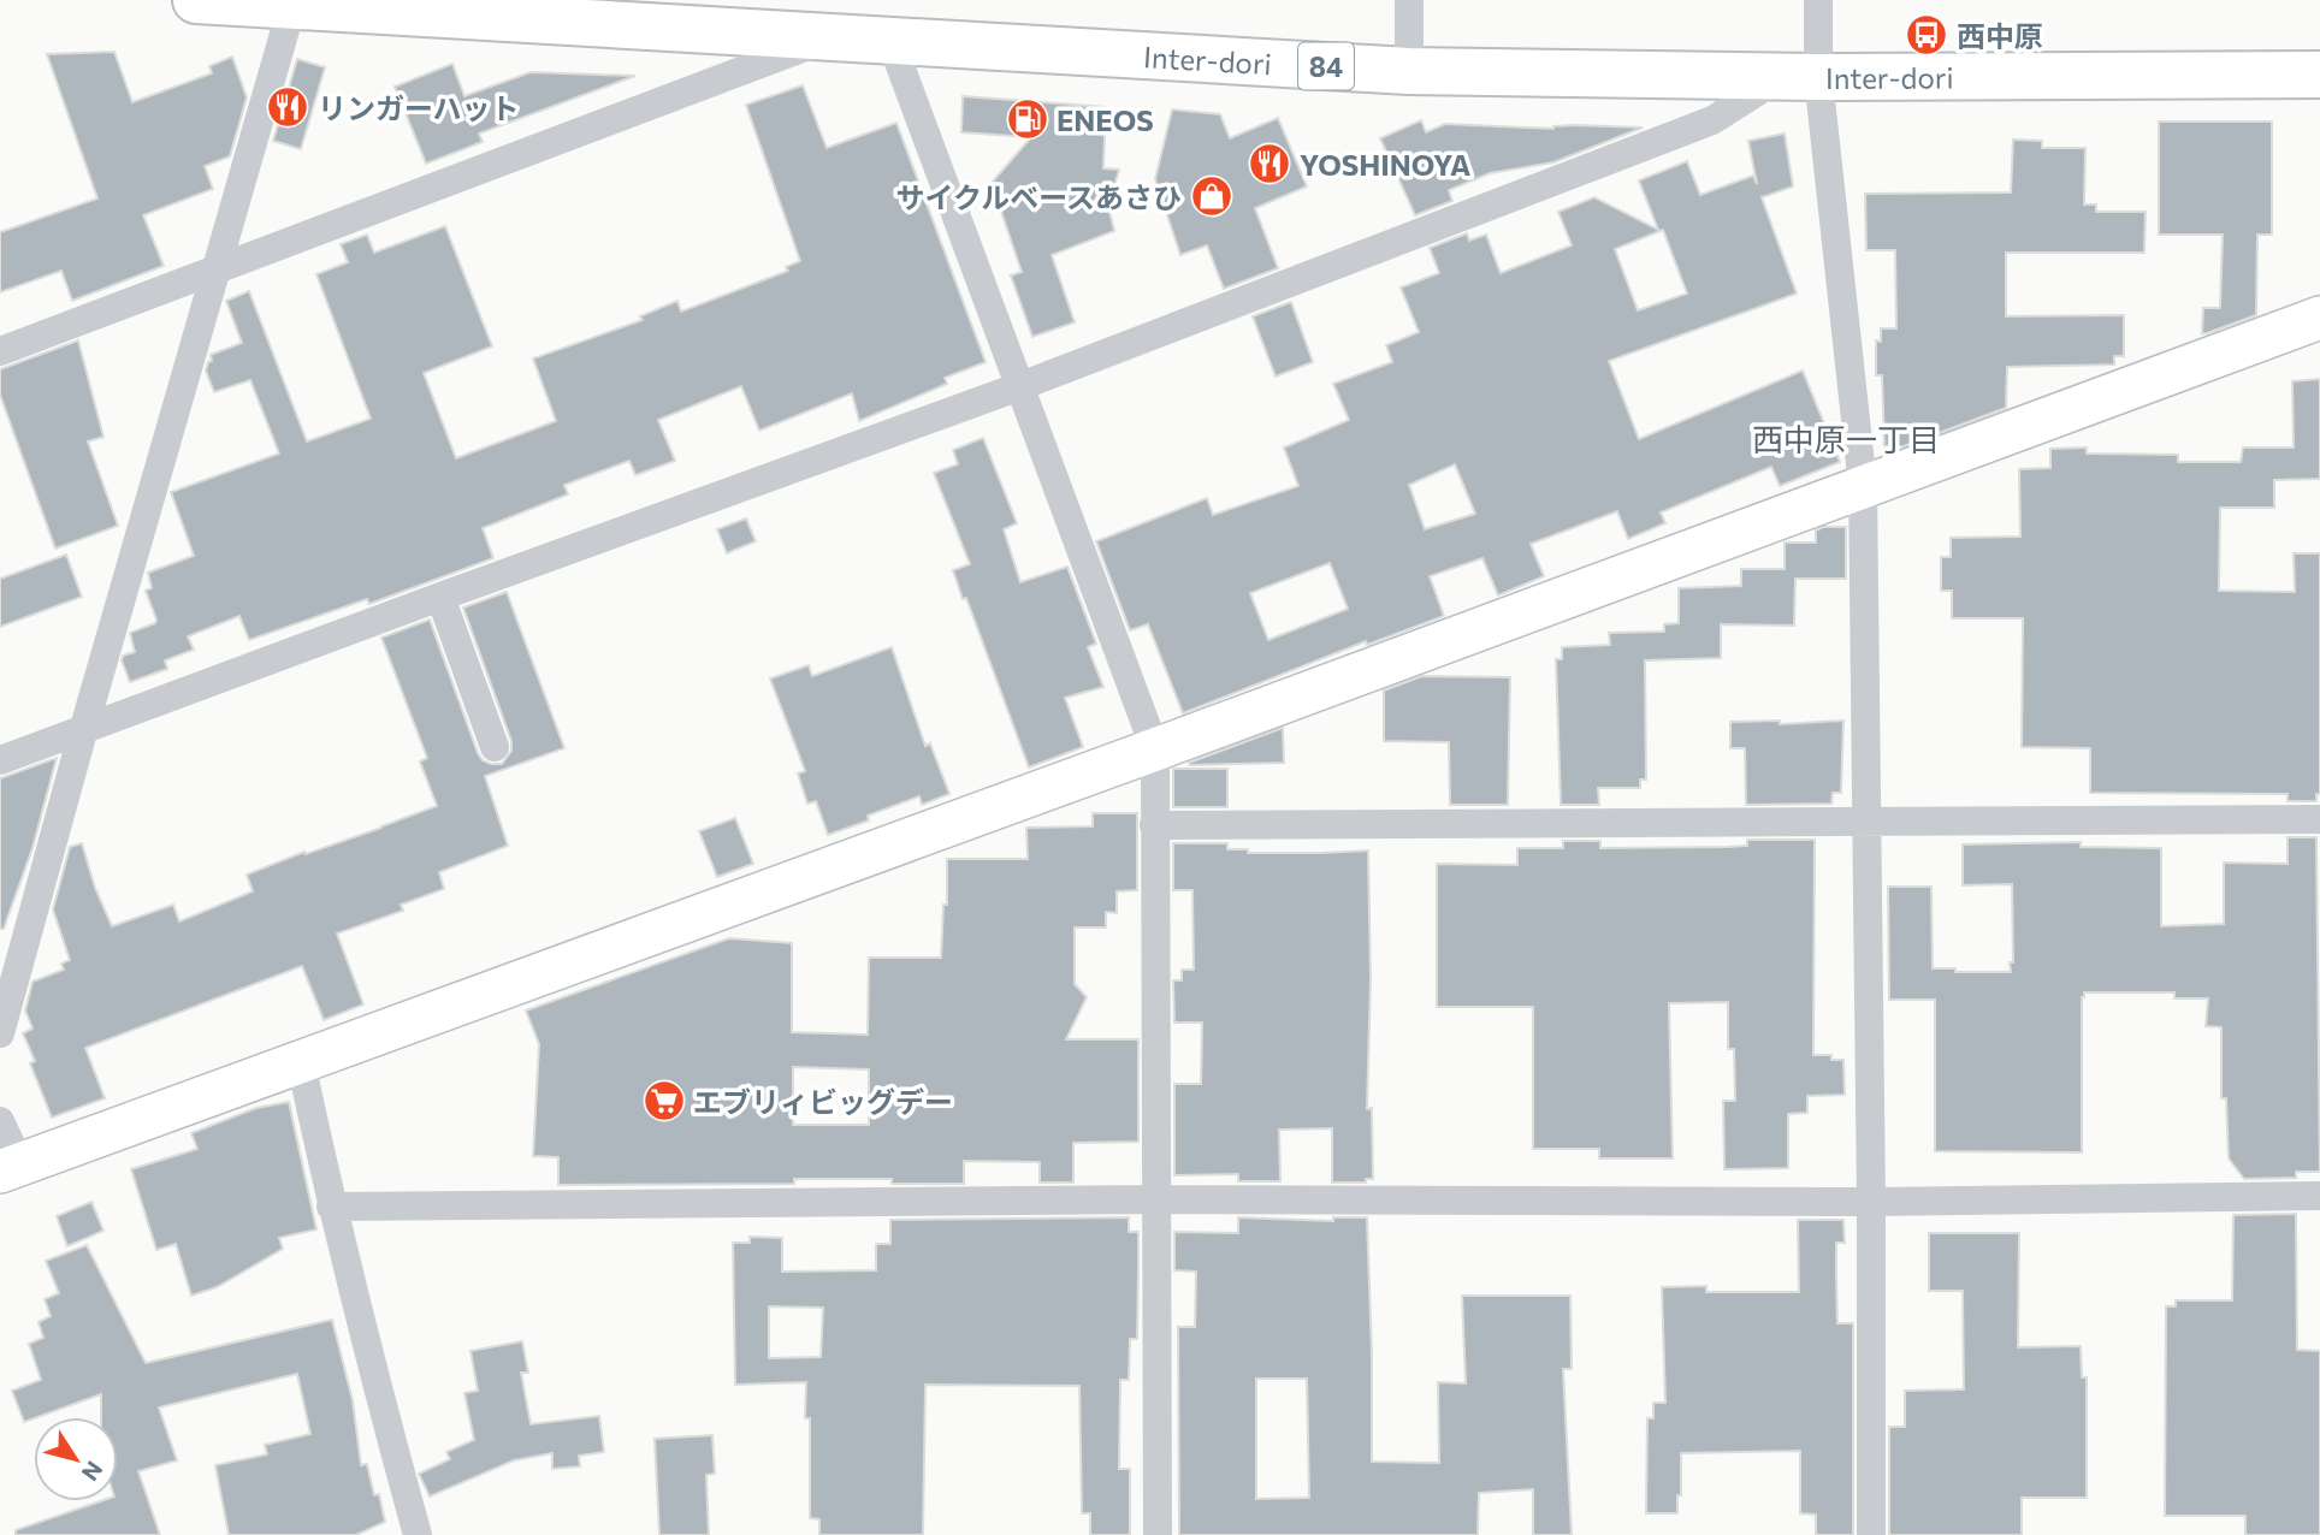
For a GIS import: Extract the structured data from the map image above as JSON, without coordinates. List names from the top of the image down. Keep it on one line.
{"streets":{"main road":["Inter-dori","84"]},"districts":["西中原一丁目"],"places":{"bus stop":["西中原"],"restaurant":["リンガーハット","YOSHINOYA"],"fuel station":["ENEOS"],"shop":["サイクルベースあさひ"],"supermarket":["エブリィビッグデー"]},"north":"bottom right"}
